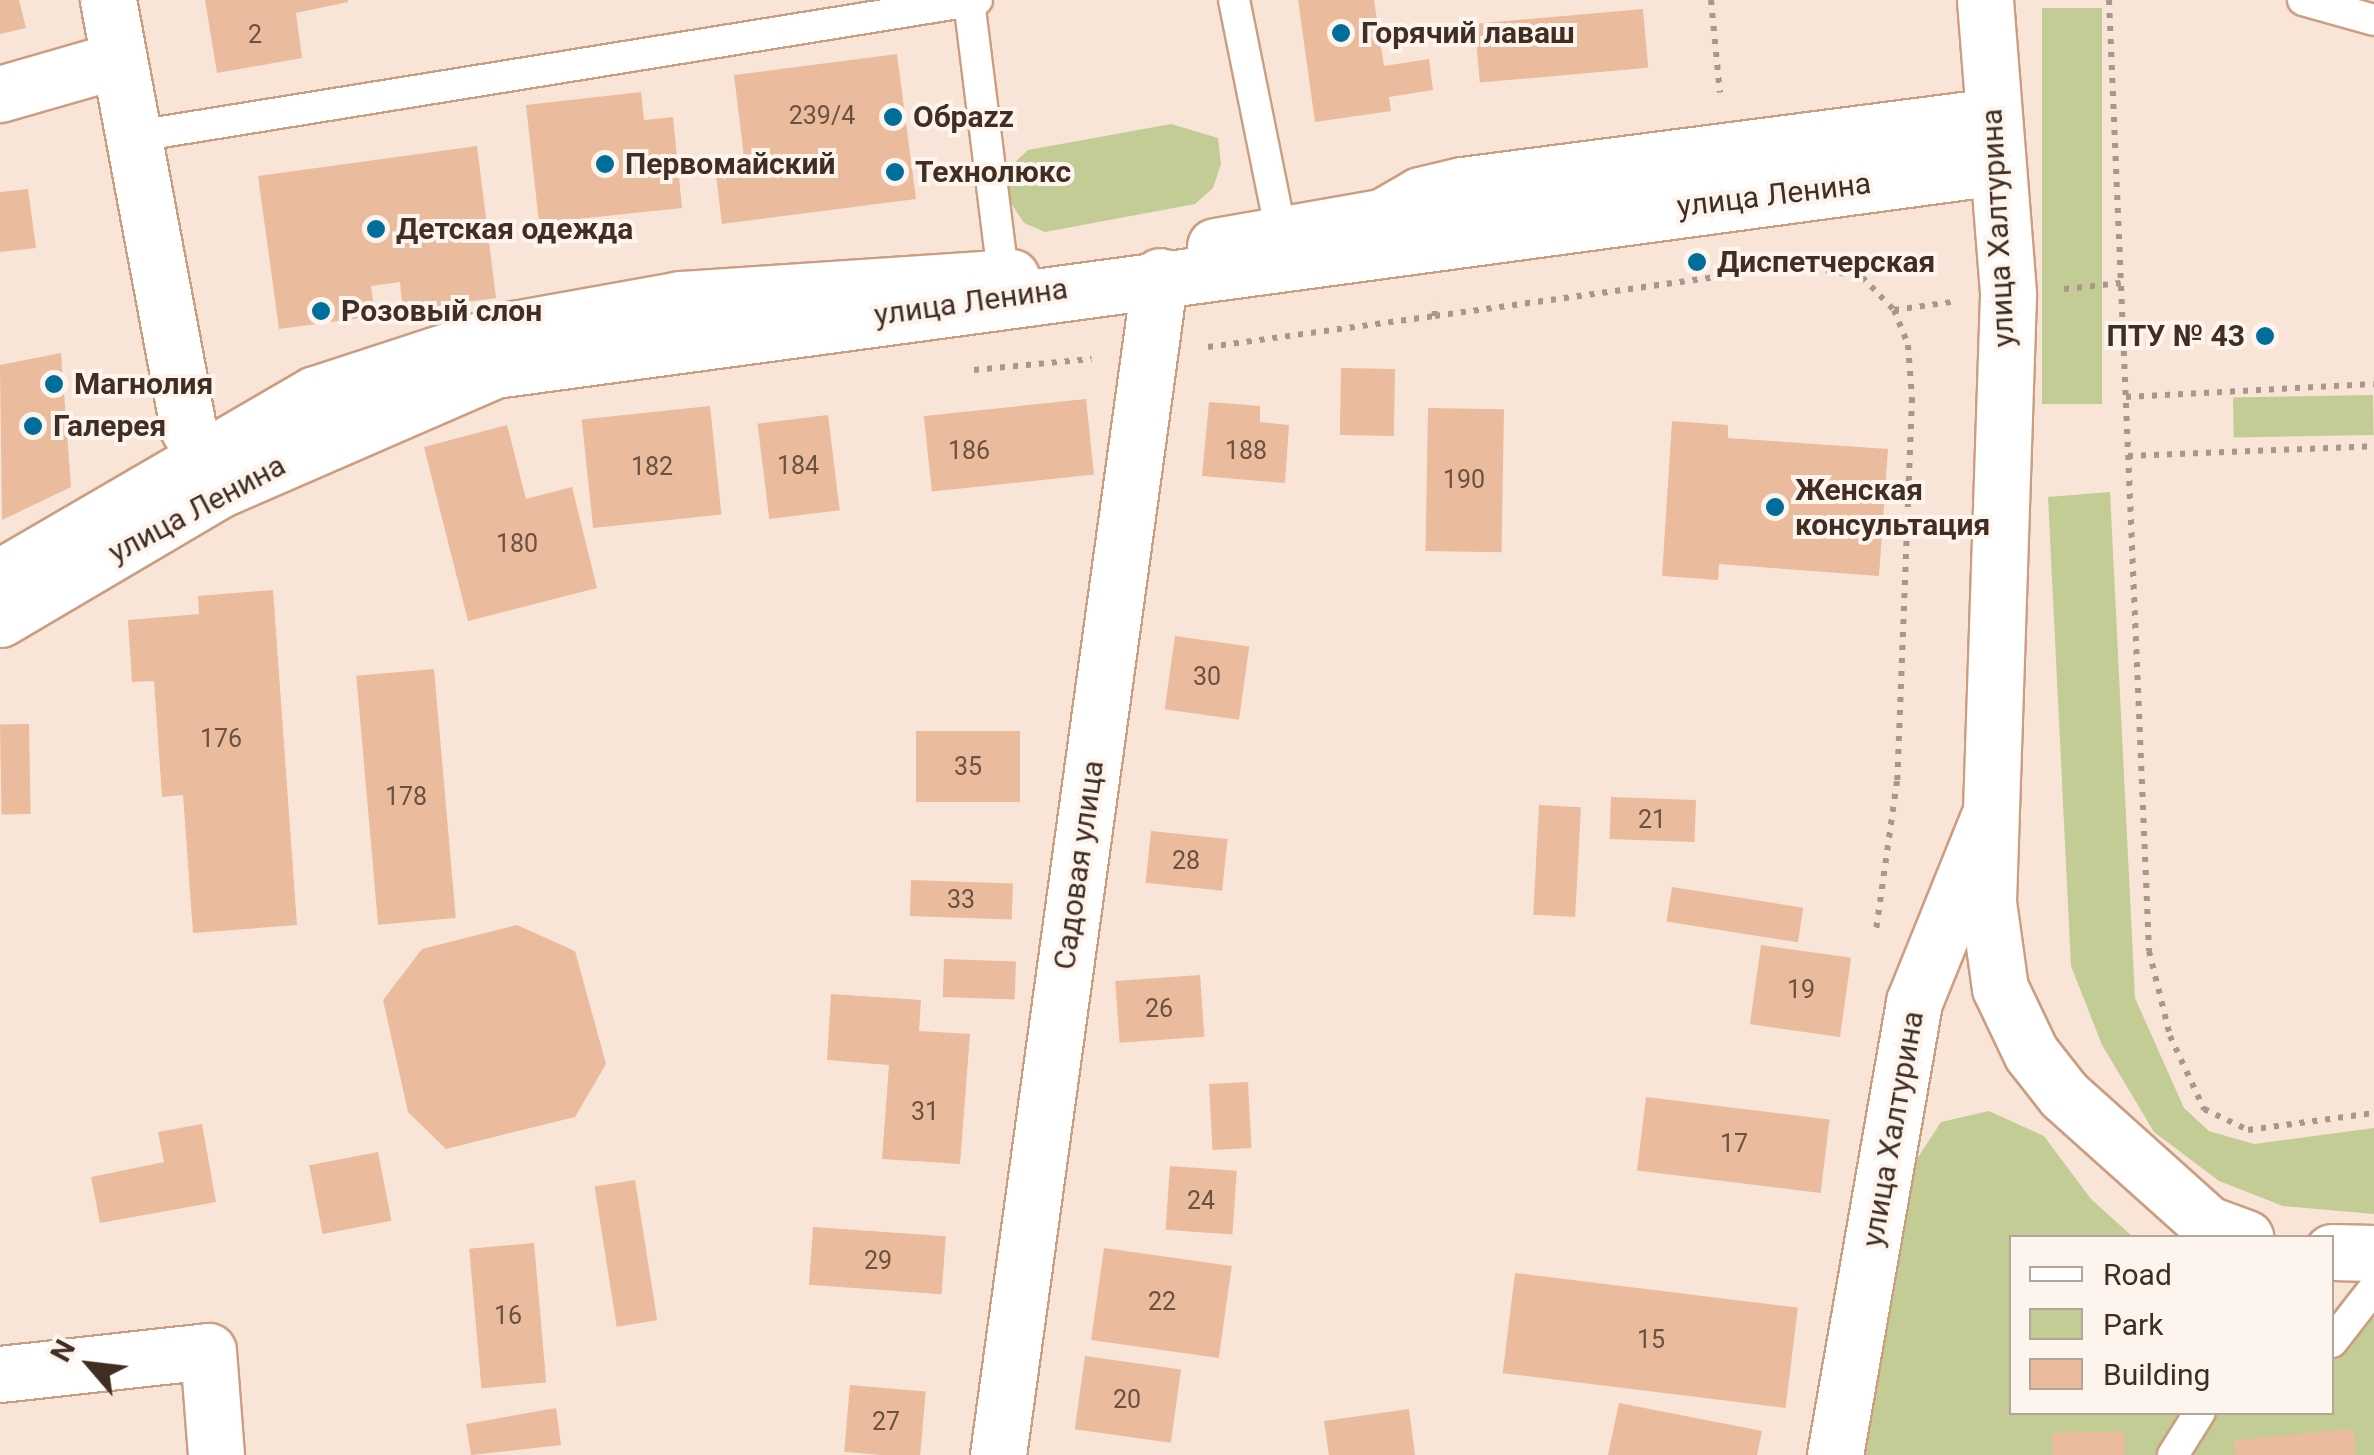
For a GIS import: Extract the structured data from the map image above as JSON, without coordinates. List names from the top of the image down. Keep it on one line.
{"streets":{"street":["улица Ленина","улица Халтурина","Садовая улица"]},"crossings":[["улица Ленина","Садовая улица"]],"places":["Горячий лаваш","Обраzz","Первомайский","Технолюкс","Детская одежда","Диспетчерская","Розовый слон","ПТУ № 43","Магнолия","Галерея","Женская консультация"],"house_numbers":["2","239/4","186","188","184","182","190","180","30","176","35","178","21","28","33","19","26","31","17","24","29","22","16","15","20","27"],"legend":["Road","Park","Building"],"north":"top left"}
